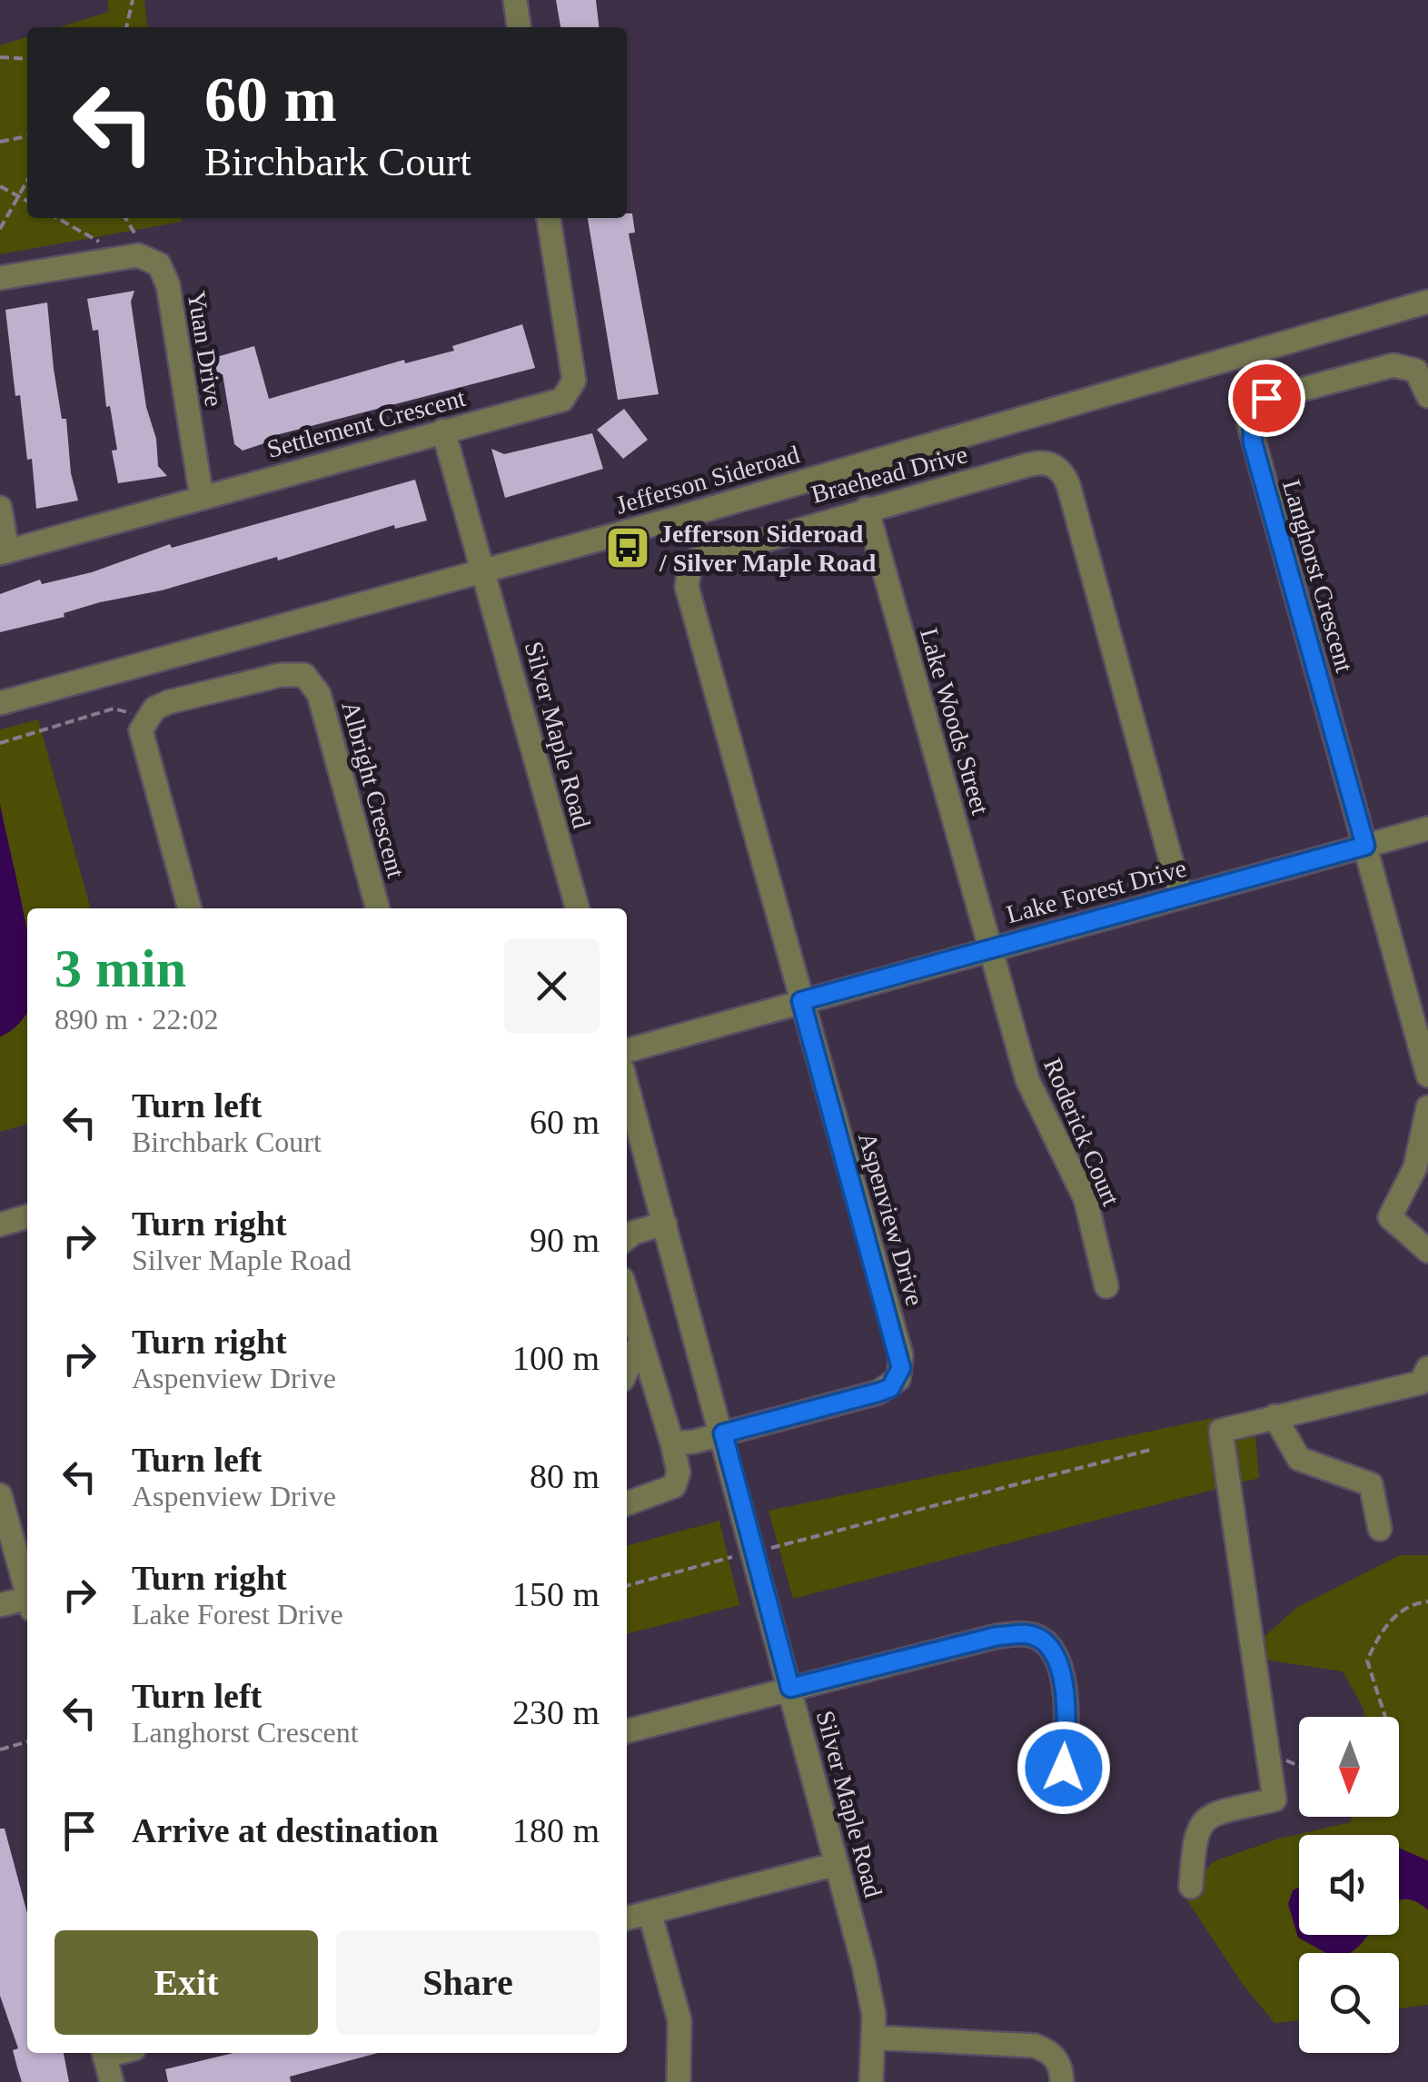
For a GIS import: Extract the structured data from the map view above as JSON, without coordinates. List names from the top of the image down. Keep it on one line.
{"streets":{"street":["Yuan Drive","Settlement Crescent","Braehead Drive","Jefferson Sideroad","Langhorst Crescent","Lake Woods Street","Silver Maple Road","Albright Crescent","Lake Forest Drive","Roderick Court","Aspenview Drive"]},"crossings":[["Yuan Drive","Settlement Crescent"],["Settlement Crescent","Silver Maple Road"],["Braehead Drive","Lake Woods Street"],["Braehead Drive","Lake Forest Drive"],["Braehead Drive","Aspenview Drive"],["Jefferson Sideroad","Silver Maple Road"],["Langhorst Crescent","Lake Forest Drive"],["Lake Woods Street","Lake Forest Drive"],["Lake Woods Street","Roderick Court"],["Silver Maple Road","Aspenview Drive"],["Lake Forest Drive","Roderick Court"],["Lake Forest Drive","Aspenview Drive"]],"places":{"bus stop":["Jefferson Sideroad / Silver Maple Road"]},"north":"bottom","page":{"turn":["60 m","Birchbark Court"],"heading":["3 min","890 m · 22:02"],"list":[{"name":"Turn left","note":"Birchbark Court","value":"60 m"},{"name":"Turn right","note":"Silver Maple Road","value":"90 m"},{"name":"Turn right","note":"Aspenview Drive","value":"100 m"},{"name":"Turn left","note":"Aspenview Drive","value":"80 m"},{"name":"Turn right","note":"Lake Forest Drive","value":"150 m"},{"name":"Turn left","note":"Langhorst Crescent","value":"230 m"},{"name":"Arrive at destination","value":"180 m"}],"buttons":["Exit","Share"]}}
